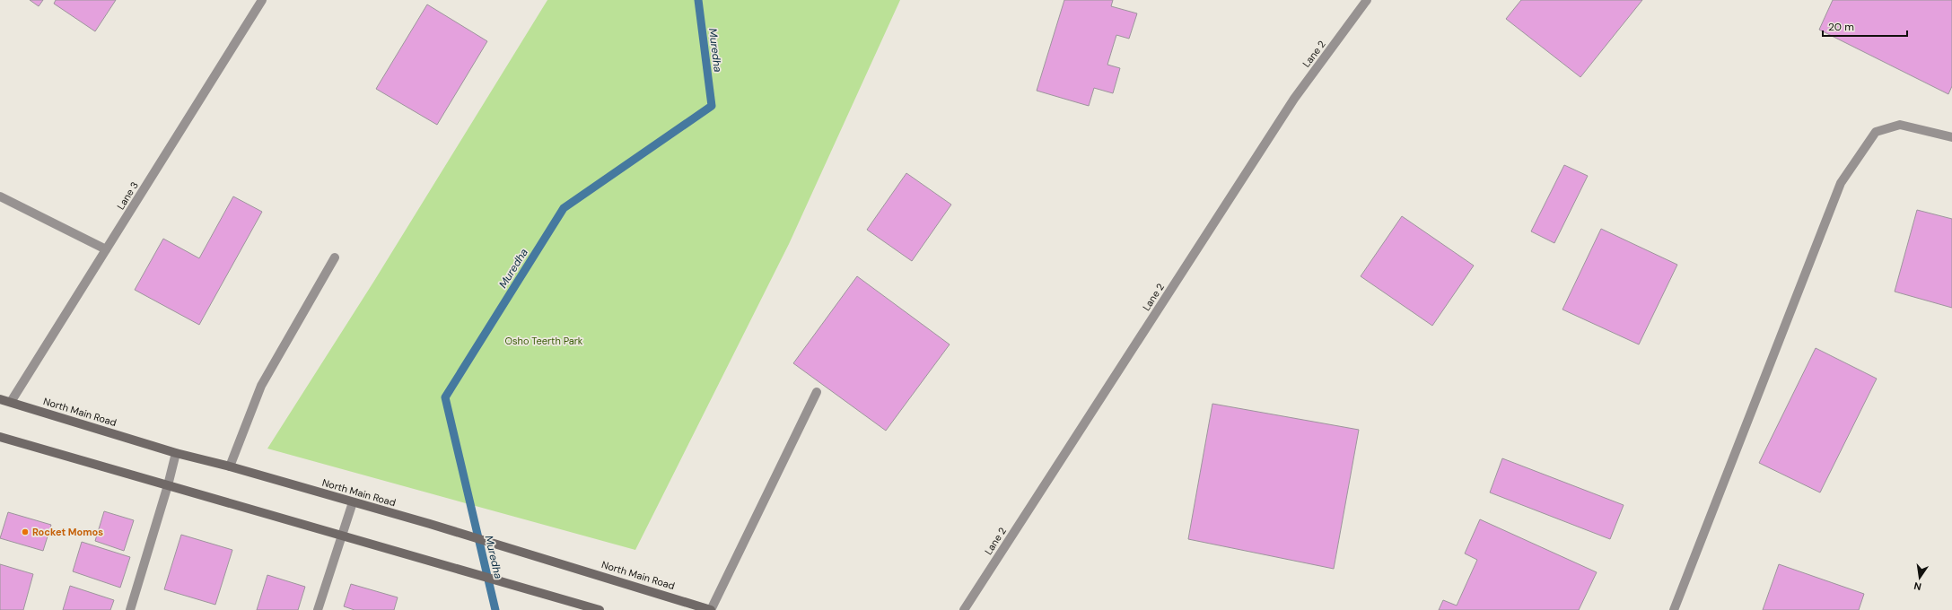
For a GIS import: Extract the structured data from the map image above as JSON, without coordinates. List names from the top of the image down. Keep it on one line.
{"streets":{"main road":["North Main Road"],"street":["Lane 2","Lane 3"]},"crossings":[["Lane 3","North Main Road"]],"water":["Muredha"],"parks":["Osho Teerth Park"],"places":["Rocket Momos"],"scale_bar":"20 m","north":"bottom"}
